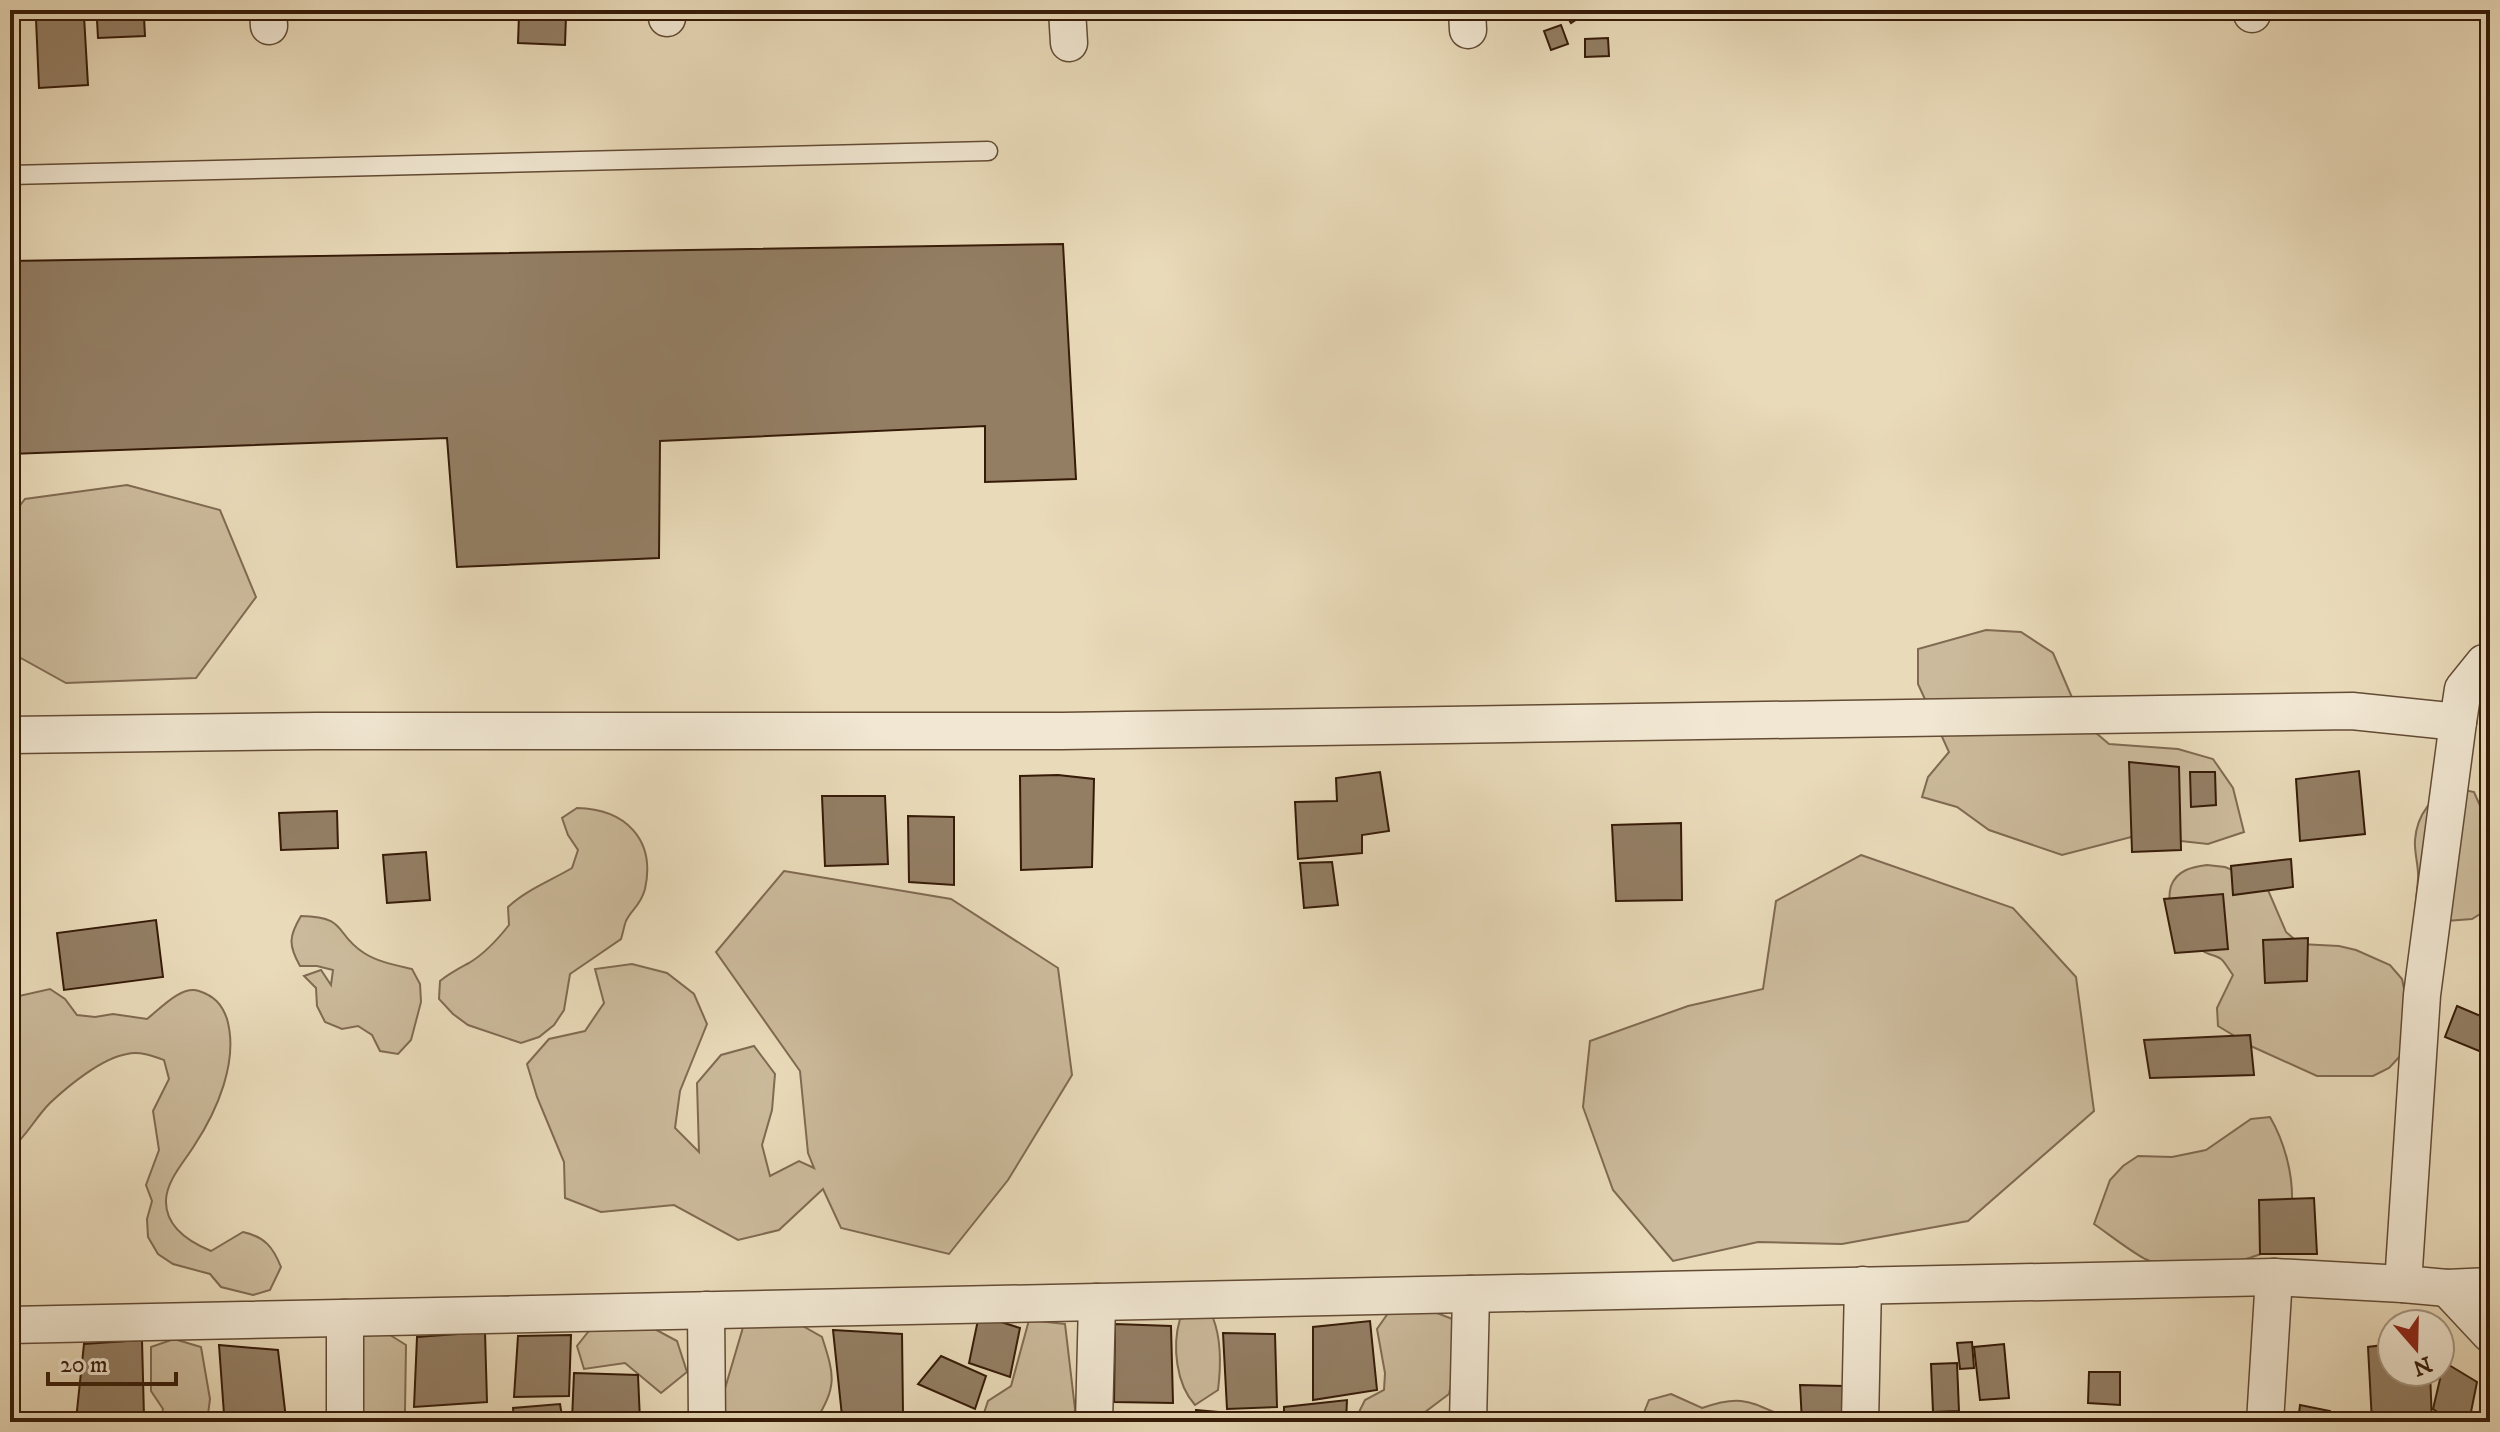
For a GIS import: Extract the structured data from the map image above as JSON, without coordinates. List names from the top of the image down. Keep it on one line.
{"scale_bar":"20 m","north":"bottom"}
